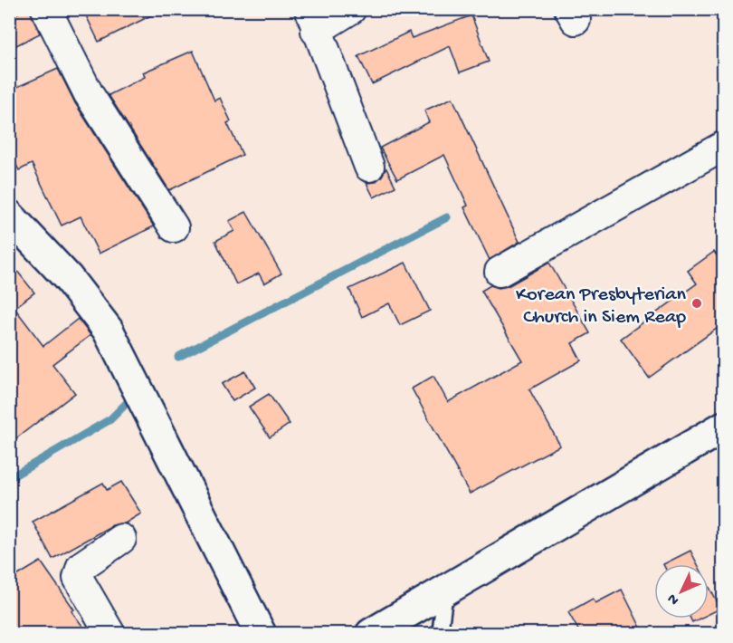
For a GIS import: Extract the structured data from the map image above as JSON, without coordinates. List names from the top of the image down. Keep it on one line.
{"places":["Korean Presbyterian Church in Siem Reap"],"north":"bottom left"}
